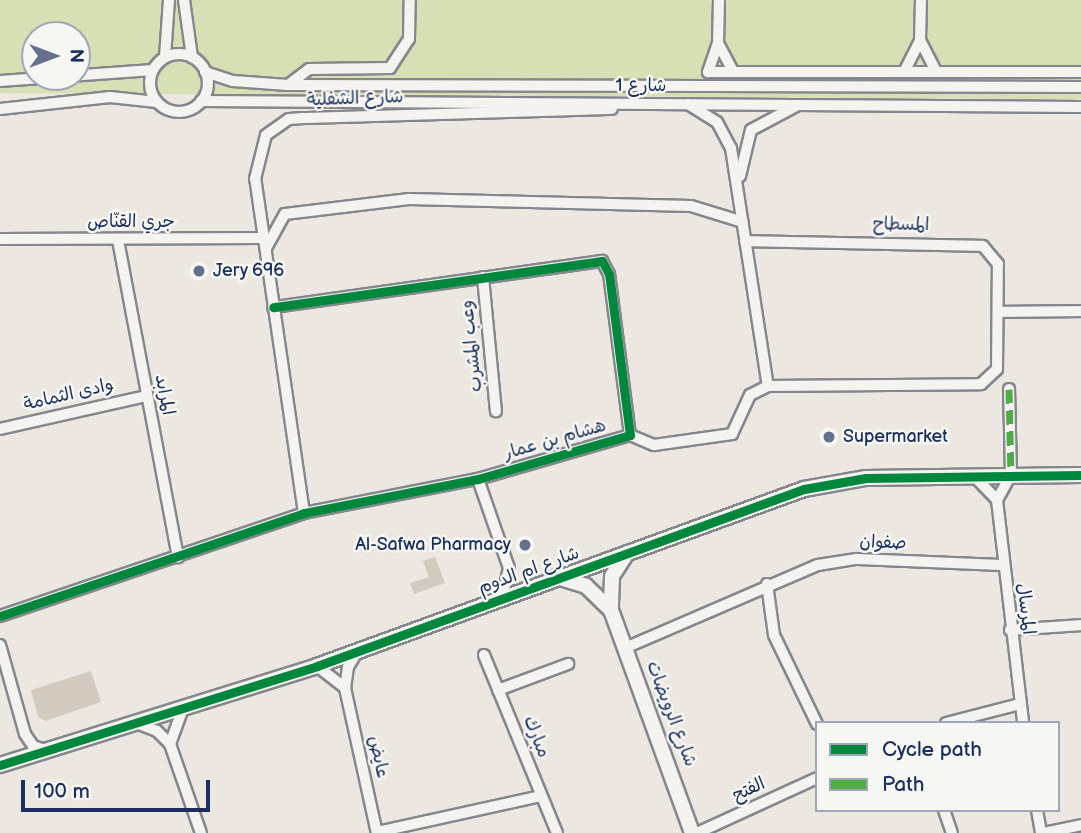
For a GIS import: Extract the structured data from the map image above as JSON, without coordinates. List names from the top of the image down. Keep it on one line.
{"streets":{"street":["شارع 1","شارع الشفلية","جري القنّاص","المسطاح","وعب المشرب","وادى الثمامة","المرابد","هشام بن عمار","صفوان","شارع ام الدوم","المرسال","شارع الرويضات","مبارك","عايض","الفتح"]},"crossings":[["شارع 1","شارع الشفلية"],["شارع الشفلية","جري القنّاص"],["شارع الشفلية","هشام بن عمار"],["جري القنّاص","المرابد"],["وعب المشرب","هشام بن عمار"],["وادى الثمامة","المرابد"],["المرابد","هشام بن عمار"],["صفوان","المرسال"],["صفوان","شارع الرويضات"],["شارع ام الدوم","شارع الرويضات"],["شارع ام الدوم","عايض"],["شارع الرويضات","الفتح"]],"places":["Jery 696","Supermarket","Al-Safwa Pharmacy"],"legend":["Cycle path","Path"],"scale_bar":"100 m","north":"right"}
